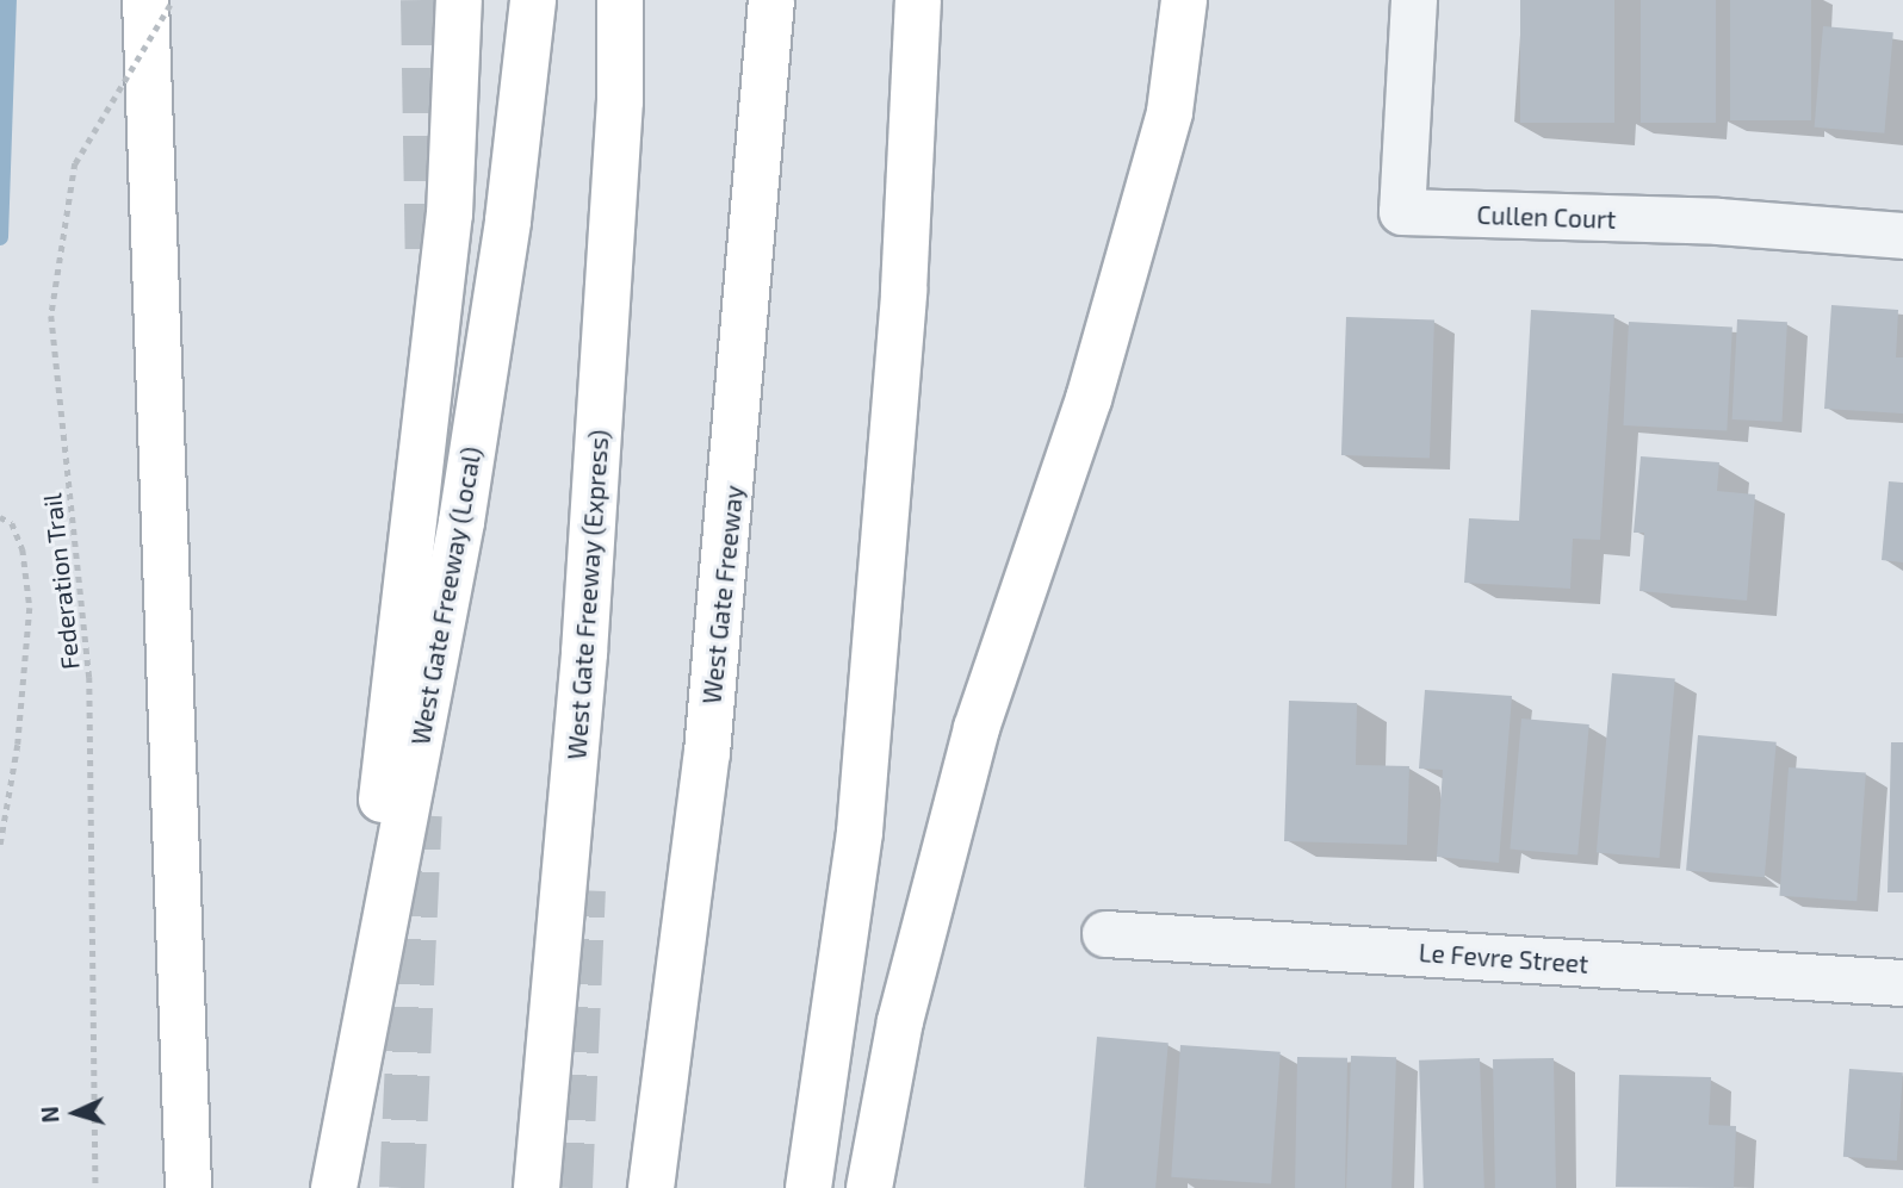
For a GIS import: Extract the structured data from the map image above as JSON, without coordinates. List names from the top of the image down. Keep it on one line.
{"streets":{"highway":["West Gate Freeway (Express)","West Gate Freeway","West Gate Freeway (Local)"],"street":["Cullen Court","Le Fevre Street"],"path":["Federation Trail"]},"north":"left"}
